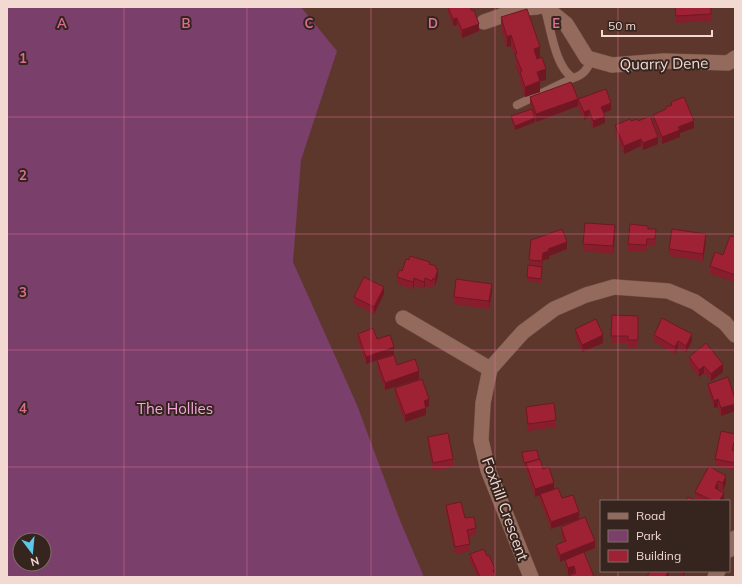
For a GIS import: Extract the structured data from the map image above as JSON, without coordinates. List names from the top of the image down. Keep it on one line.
{"streets":{"street":["Quarry Dene","Foxhill Crescent"]},"parks":["The Hollies"],"legend":["Road","Park","Building"],"scale_bar":"50 m","north":"bottom","grid":{"columns":["A","B","C","D","E"],"rows":["1","2","3","4"]}}
